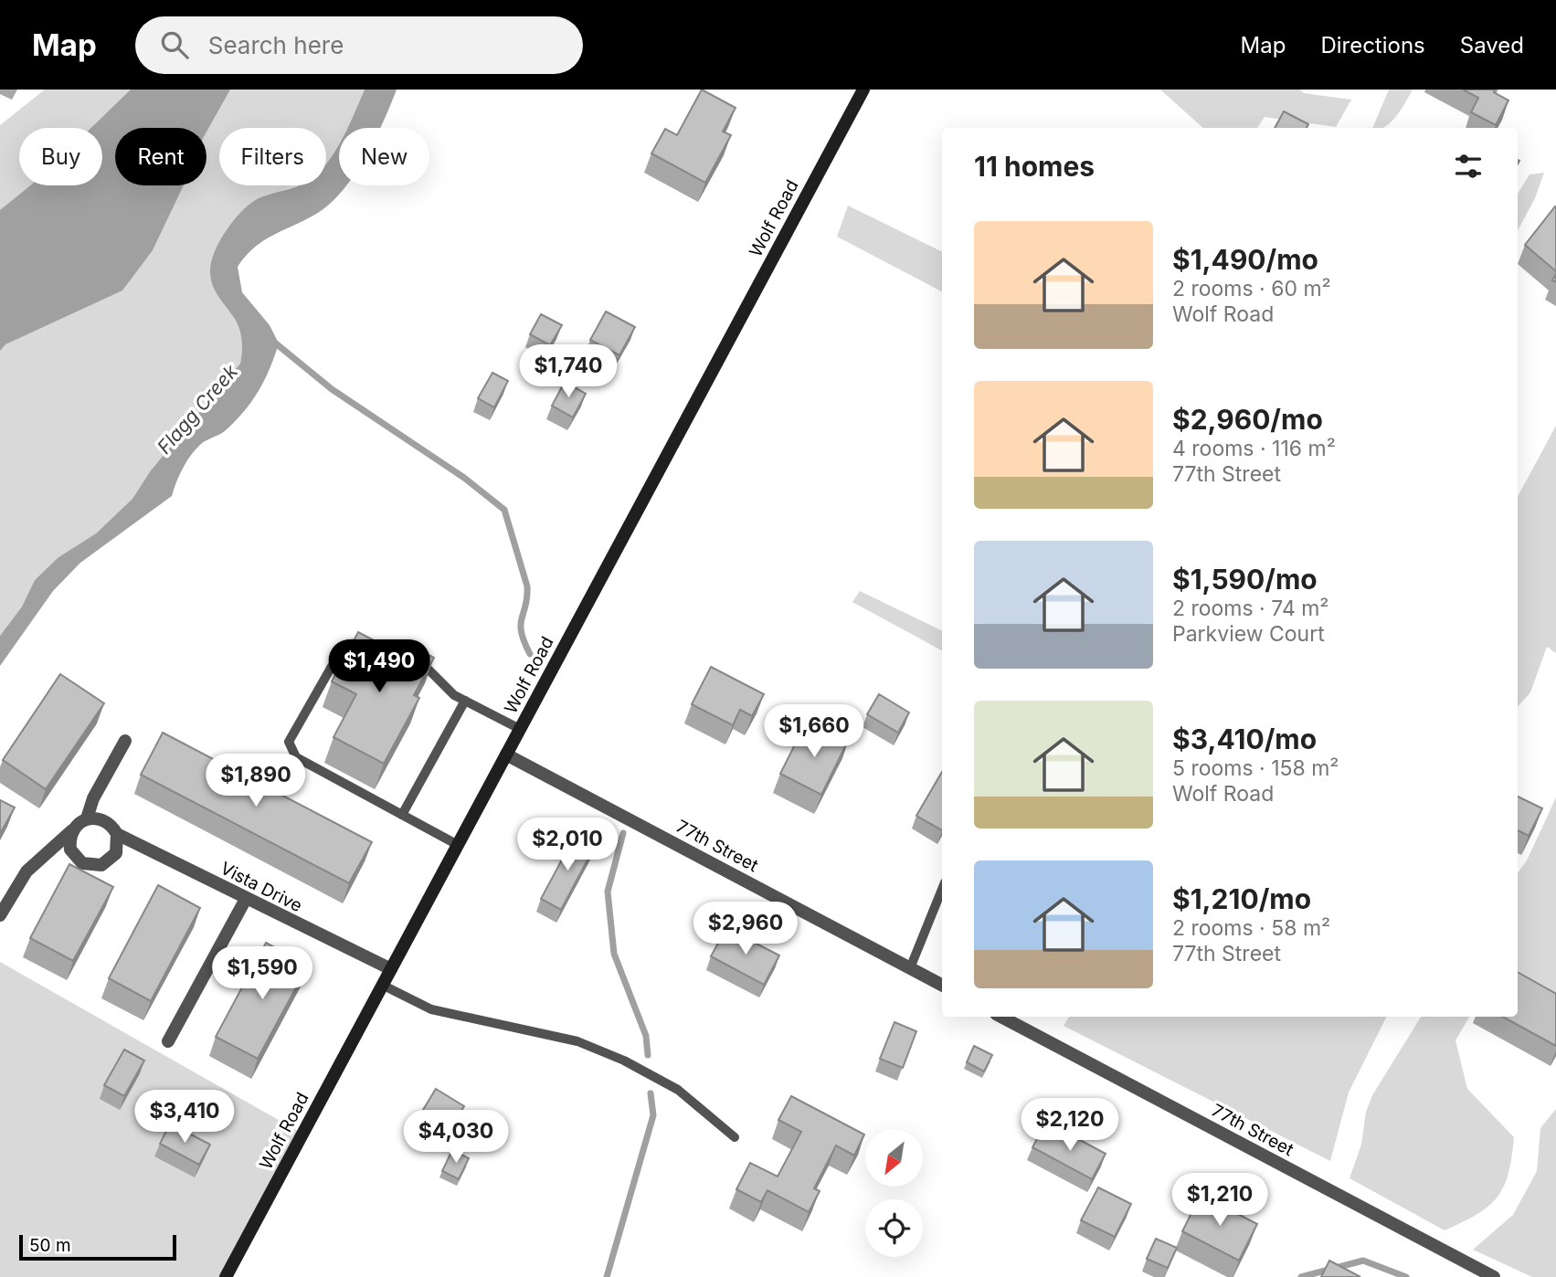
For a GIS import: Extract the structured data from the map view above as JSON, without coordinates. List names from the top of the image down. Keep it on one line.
{"streets":{"street":["Wolf Road","77th Street","Vista Drive"]},"crossings":[["Wolf Road","77th Street"],["Wolf Road","Vista Drive"]],"water":["Flagg Creek"],"scale_bar":"50 m","north":"bottom left","page":{"header":"Map","search":"Search here","nav":["Map","Directions","Saved"],"chip":["Buy","Rent","Filters","New"],"heading":"11 homes","list":[{"name":"$1,490/mo","note":"2 rooms · 60 m² · Wolf Road"},{"name":"$2,960/mo","note":"4 rooms · 116 m² · 77th Street"},{"name":"$1,590/mo","note":"2 rooms · 74 m² · Parkview Court"},{"name":"$3,410/mo","note":"5 rooms · 158 m² · Wolf Road"},{"name":"$1,210/mo","note":"2 rooms · 58 m² · 77th Street"}],"price":["$1,740","$1,490","$1,660","$1,890","$2,010","$2,960","$1,590","$3,410","$2,120","$4,030","$1,210"],"scale":"50 m"}}
